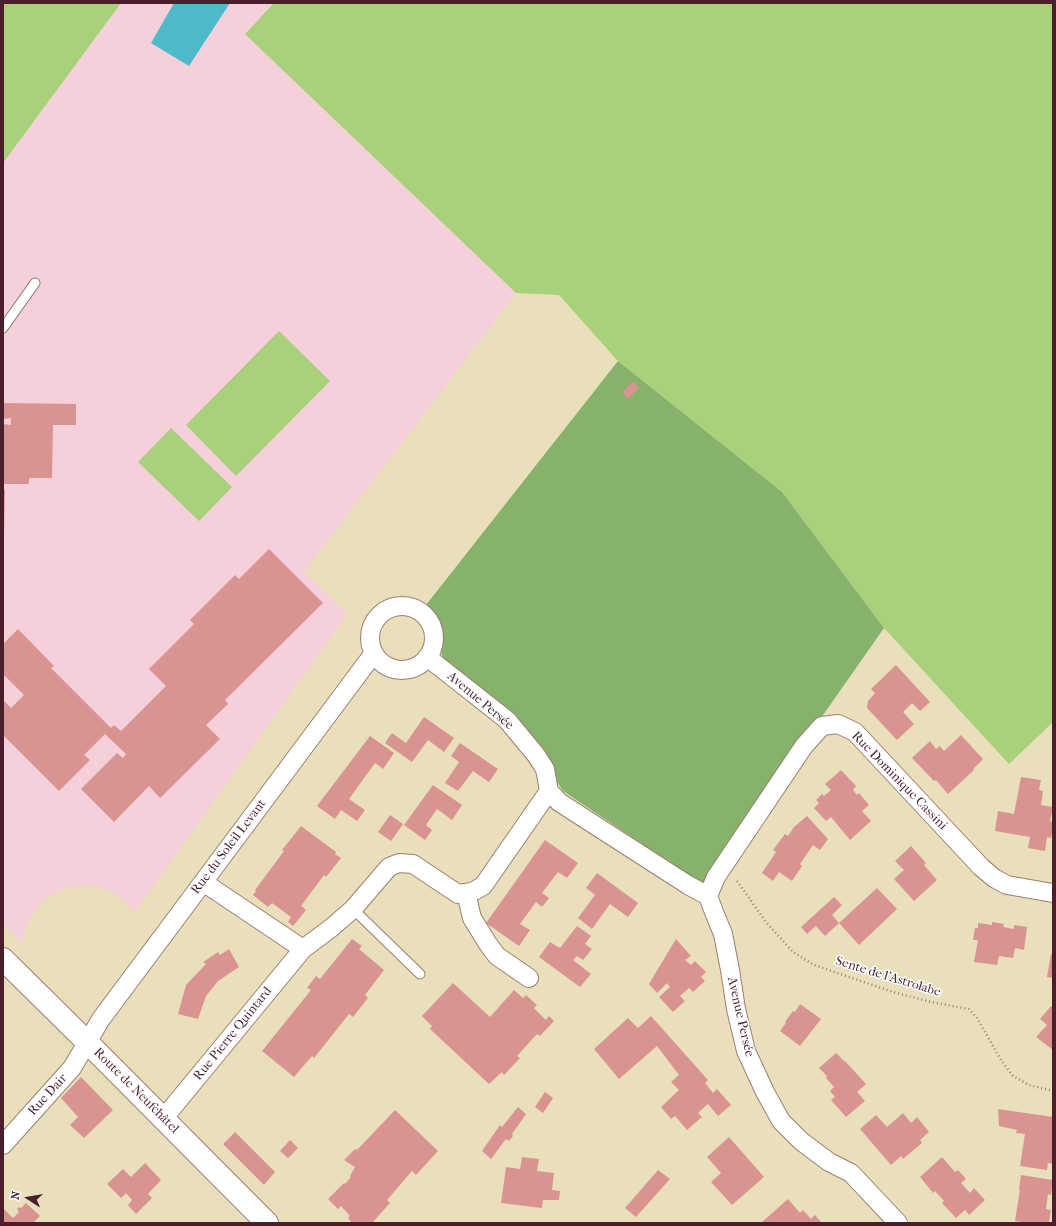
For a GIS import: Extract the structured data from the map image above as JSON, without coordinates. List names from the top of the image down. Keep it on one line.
{"streets":{"main road":["Route de Neufchâtel"],"street":["Avenue Persée","Rue Dominique Cassini","Rue du Soleil Levant","Rue Pierre Quintard","Rue Dair"],"path":["Sente de l'Astrolabe"]},"crossings":[["Avenue Persée","Rue du Soleil Levant"],["Rue Dominique Cassini","Sente de l'Astrolabe"],["Rue du Soleil Levant","Route de Neufchâtel"],["Rue du Soleil Levant","Rue Dair"],["Rue Pierre Quintard","Route de Neufchâtel"],["Route de Neufchâtel","Rue Dair"]],"north":"left"}
